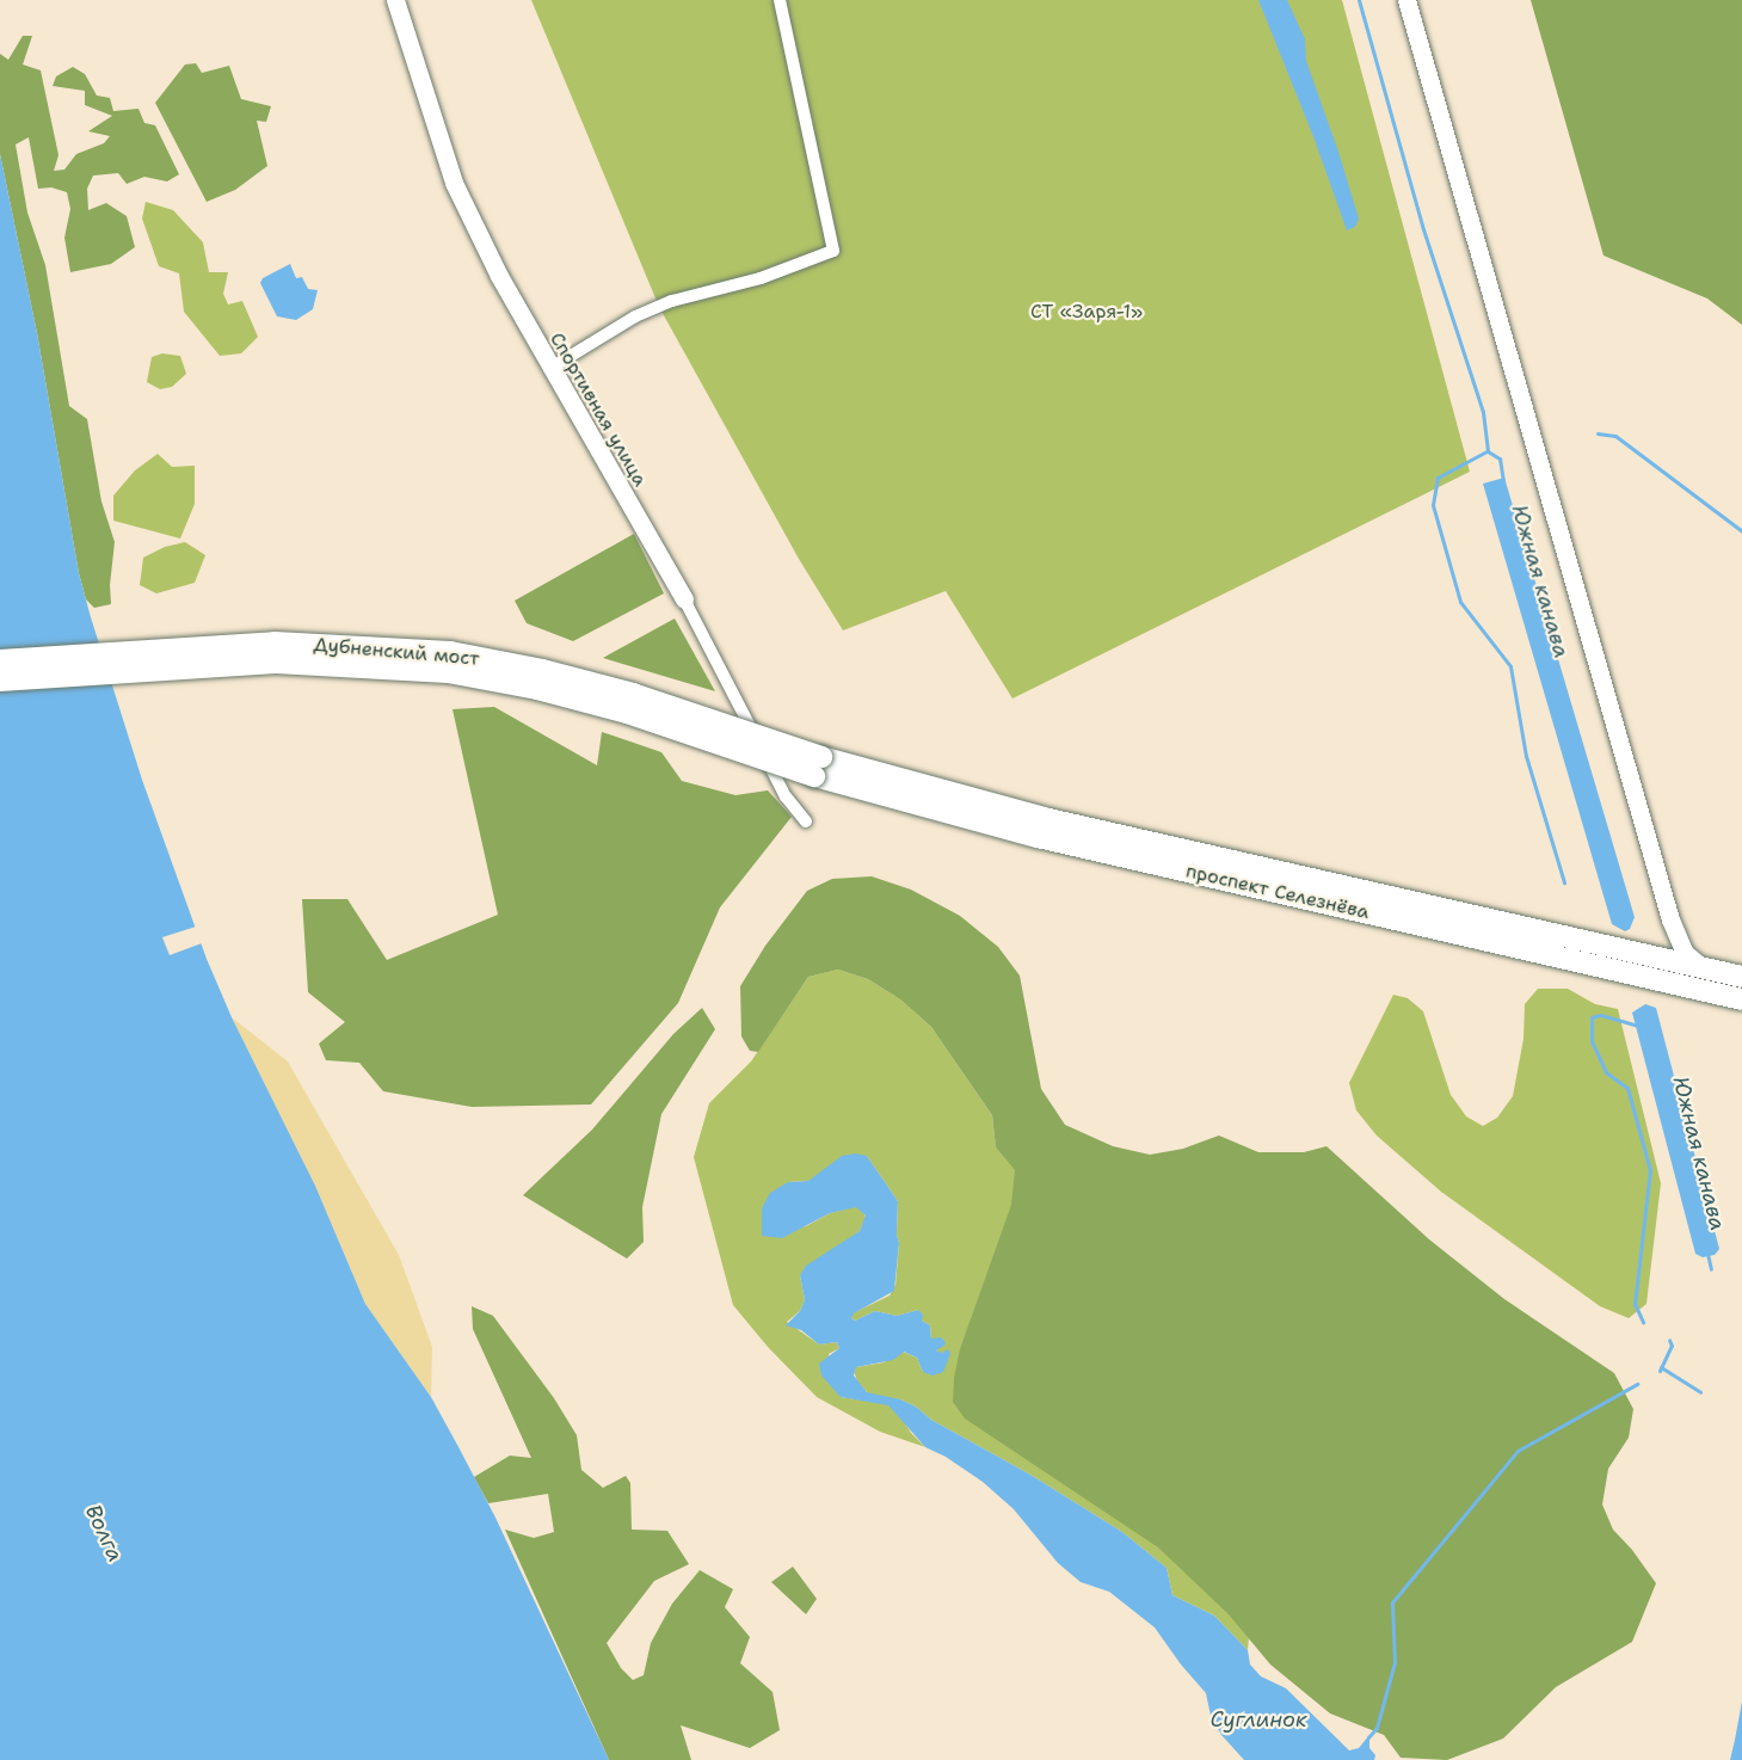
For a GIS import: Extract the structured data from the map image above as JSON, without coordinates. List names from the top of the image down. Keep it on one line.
{"streets":{"main road":["Спортивная улица","Дубненский мост","проспект Селезнёва"]},"crossings":[["Дубненский мост","проспект Селезнёва"]],"water":["Южная канава","Волга","Суглинок"],"parks":["СТ «Заря-1»"]}
